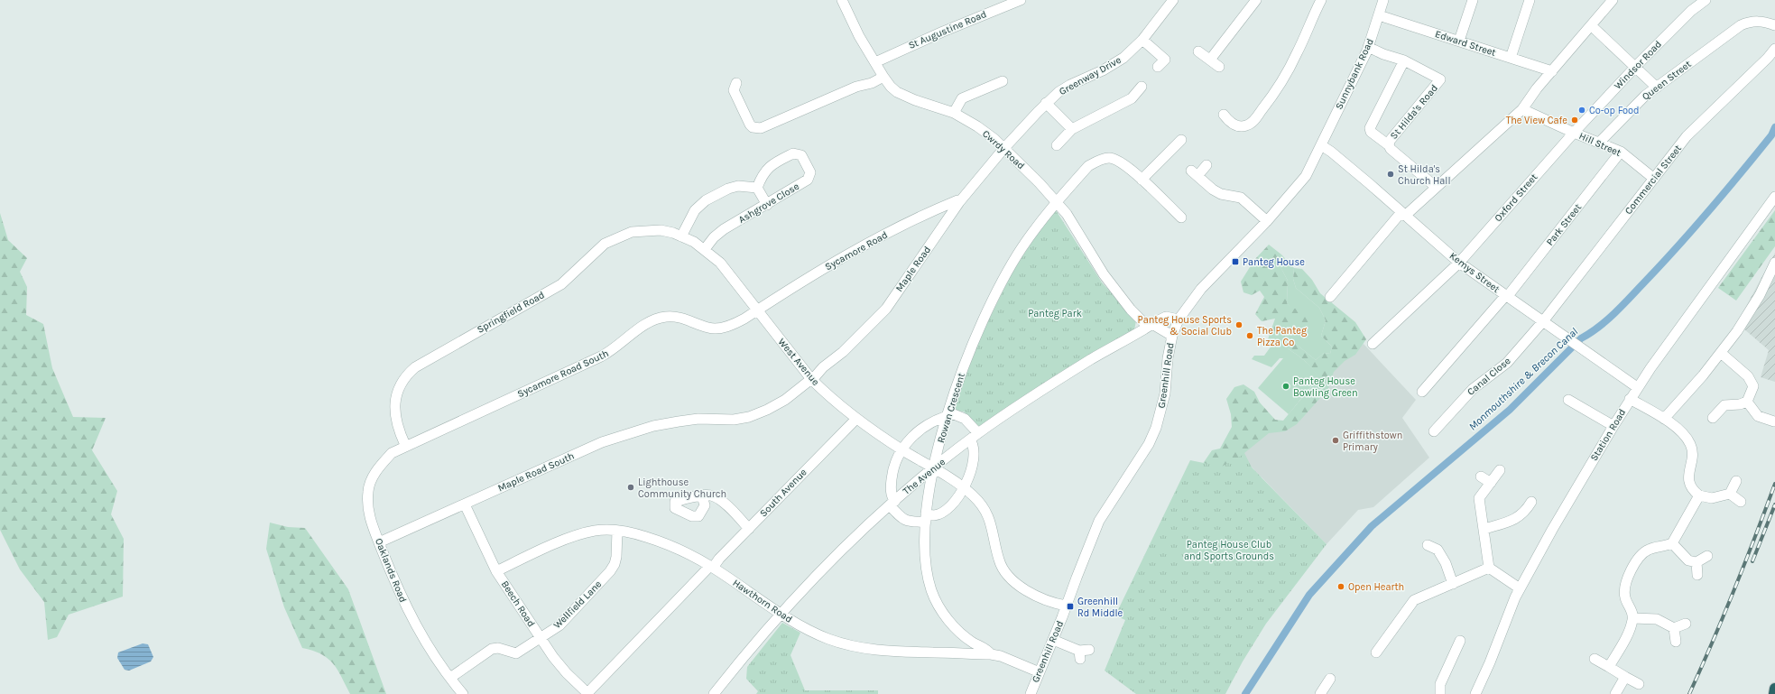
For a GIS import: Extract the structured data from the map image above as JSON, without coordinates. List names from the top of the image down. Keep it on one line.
{"streets":{"street":["St Augustine Road","Edward Street","Windsor Road","Sunnybank Road","Greenway Drive","Queen Street","St Hilda's Road","Hill Street","Cwrdy Road","Commercial Street","Oxford Street","Ashgrove Close","Park Street","Sycamore Road","Maple Road","Kemys Street","Springfield Road","West Avenue","Sycamore Road South","Greenhill Road","Canal Close","Rowan Crescent","Station Road","Maple Road South","The Avenue","South Avenue","Oaklands Road","Hawthorn Road","Beech Road","Wellfield Lane"]},"crossings":[["St Augustine Road","Cwrdy Road"],["Edward Street","Sunnybank Road"],["Windsor Road","Hill Street"],["Windsor Road","Oxford Street"],["Sunnybank Road","Kemys Street"],["Sunnybank Road","Greenhill Road"],["Greenway Drive","Cwrdy Road"],["Greenway Drive","Maple Road"],["Queen Street","Hill Street"],["Hill Street","Commercial Street"],["Hill Street","Oxford Street"],["Hill Street","Park Street"],["Cwrdy Road","Maple Road"],["Cwrdy Road","Greenhill Road"],["Cwrdy Road","Rowan Crescent"],["Cwrdy Road","The Avenue"],["Commercial Street","Kemys Street"],["Commercial Street","Canal Close"],["Oxford Street","Kemys Street"],["Ashgrove Close","Springfield Road"],["Ashgrove Close","West Avenue"],["Park Street","Kemys Street"],["Sycamore Road","Maple Road"],["Sycamore Road","West Avenue"],["Sycamore Road","Sycamore Road South"],["Maple Road","West Avenue"],["Maple Road","Maple Road South"],["Kemys Street","Greenhill Road"],["Kemys Street","Canal Close"],["Kemys Street","Station Road"],["Springfield Road","West Avenue"],["Springfield Road","Sycamore Road South"],["Springfield Road","Oaklands Road"],["West Avenue","Sycamore Road South"],["West Avenue","Greenhill Road"],["West Avenue","Rowan Crescent"],["West Avenue","The Avenue"],["West Avenue","South Avenue"],["Sycamore Road South","Oaklands Road"],["Greenhill Road","The Avenue"],["Greenhill Road","Hawthorn Road"],["Rowan Crescent","The Avenue"],["Rowan Crescent","Hawthorn Road"],["Maple Road South","Oaklands Road"],["Maple Road South","Beech Road"],["The Avenue","Hawthorn Road"],["South Avenue","Hawthorn Road"],["South Avenue","Beech Road"],["Oaklands Road","Wellfield Lane"],["Hawthorn Road","Beech Road"],["Hawthorn Road","Wellfield Lane"],["Beech Road","Wellfield Lane"]],"water":["Monmouthshire & Brecon Canal"],"parks":["Panteg Park","Panteg House Club and Sports Grounds"],"places":{"other":["Co-op Food","The View Cafe","St Hilda's Church Hall","Panteg House Sports & Social Club","The Panteg Pizza Co","Panteg House Bowling Green","Griffithstown Primary","Lighthouse Community Church","Open Hearth"],"transit":["Panteg House","Greenhill Rd Middle"]}}
